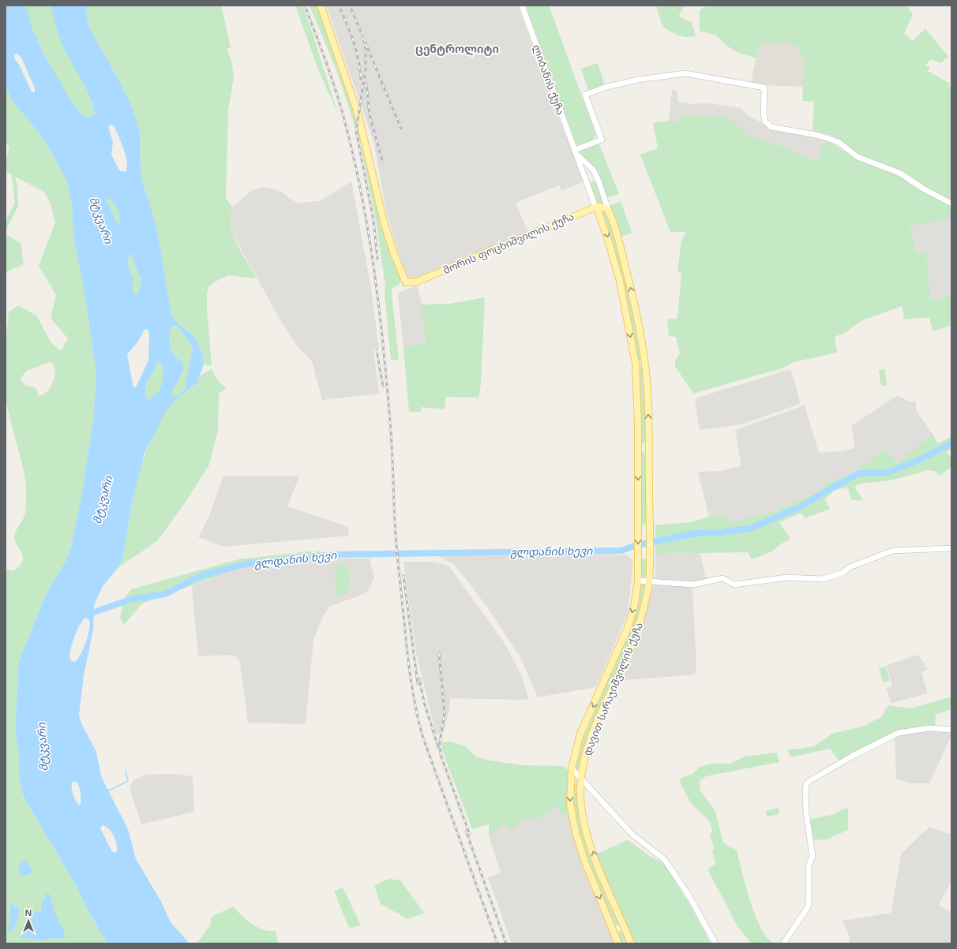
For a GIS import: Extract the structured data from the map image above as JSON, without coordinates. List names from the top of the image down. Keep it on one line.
{"streets":{"main road":["მორის ფოცხიშვილის ქუჩა","დავით სარაჯიშვილის ქუჩა"],"street":["ლიბანის ქუჩა"]},"crossings":[["ლიბანის ქუჩა","მორის ფოცხიშვილის ქუჩა"],["ლიბანის ქუჩა","დავით სარაჯიშვილის ქუჩა"],["მორის ფოცხიშვილის ქუჩა","დავით სარაჯიშვილის ქუჩა"]],"districts":["ცენტროლიტი"],"water":["მტკვარი","გლდანის ხევი"],"north":"top"}
